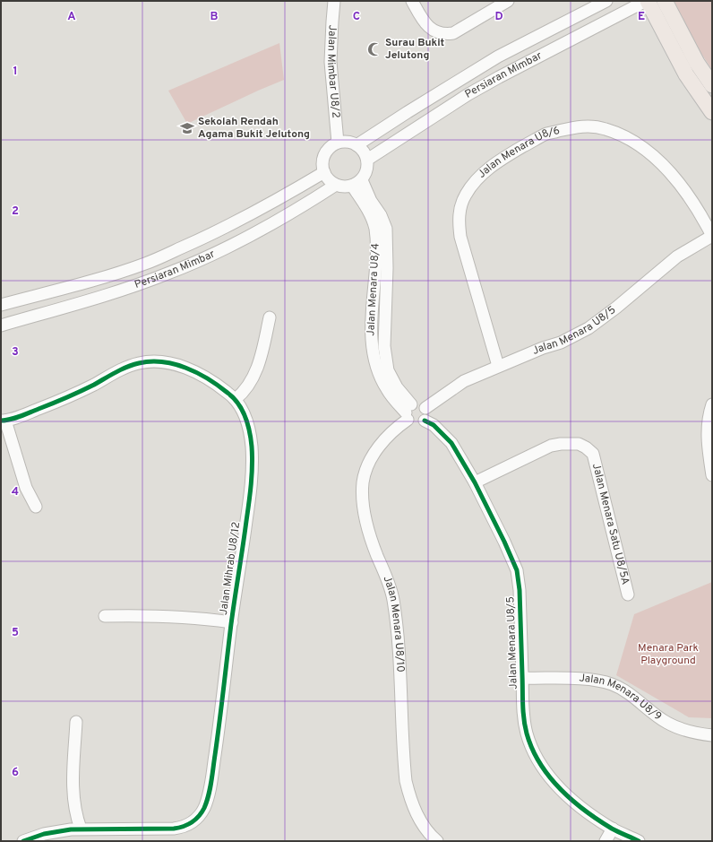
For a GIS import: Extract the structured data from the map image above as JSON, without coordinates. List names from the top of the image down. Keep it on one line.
{"streets":{"street":["Jalan Mimbar U8/2","Persiaran Mimbar","Jalan Menara U8/6","Jalan Menara U8/4","Jalan Menara U8/5","Jalan Menara Satu U8/5A","Jalan Mihrab U8/12","Jalan Menara U8/10","Jalan Menara U8/9"]},"crossings":[["Jalan Mimbar U8/2","Persiaran Mimbar"],["Jalan Mimbar U8/2","Jalan Menara U8/4"],["Persiaran Mimbar","Jalan Menara U8/4"],["Jalan Menara U8/6","Jalan Menara U8/5"],["Jalan Menara U8/4","Jalan Menara U8/5"],["Jalan Menara U8/4","Jalan Menara U8/10"],["Jalan Menara U8/5","Jalan Menara Satu U8/5A"],["Jalan Menara U8/5","Jalan Menara U8/10"],["Jalan Menara U8/5","Jalan Menara U8/9"]],"parks":["Menara Park Playground"],"places":{"mosque":["Surau Bukit Jelutong"],"school or university":["Sekolah Rendah Agama Bukit Jelutong"]},"grid":{"columns":["A","B","C","D","E"],"rows":["1","2","3","4","5","6"]}}
